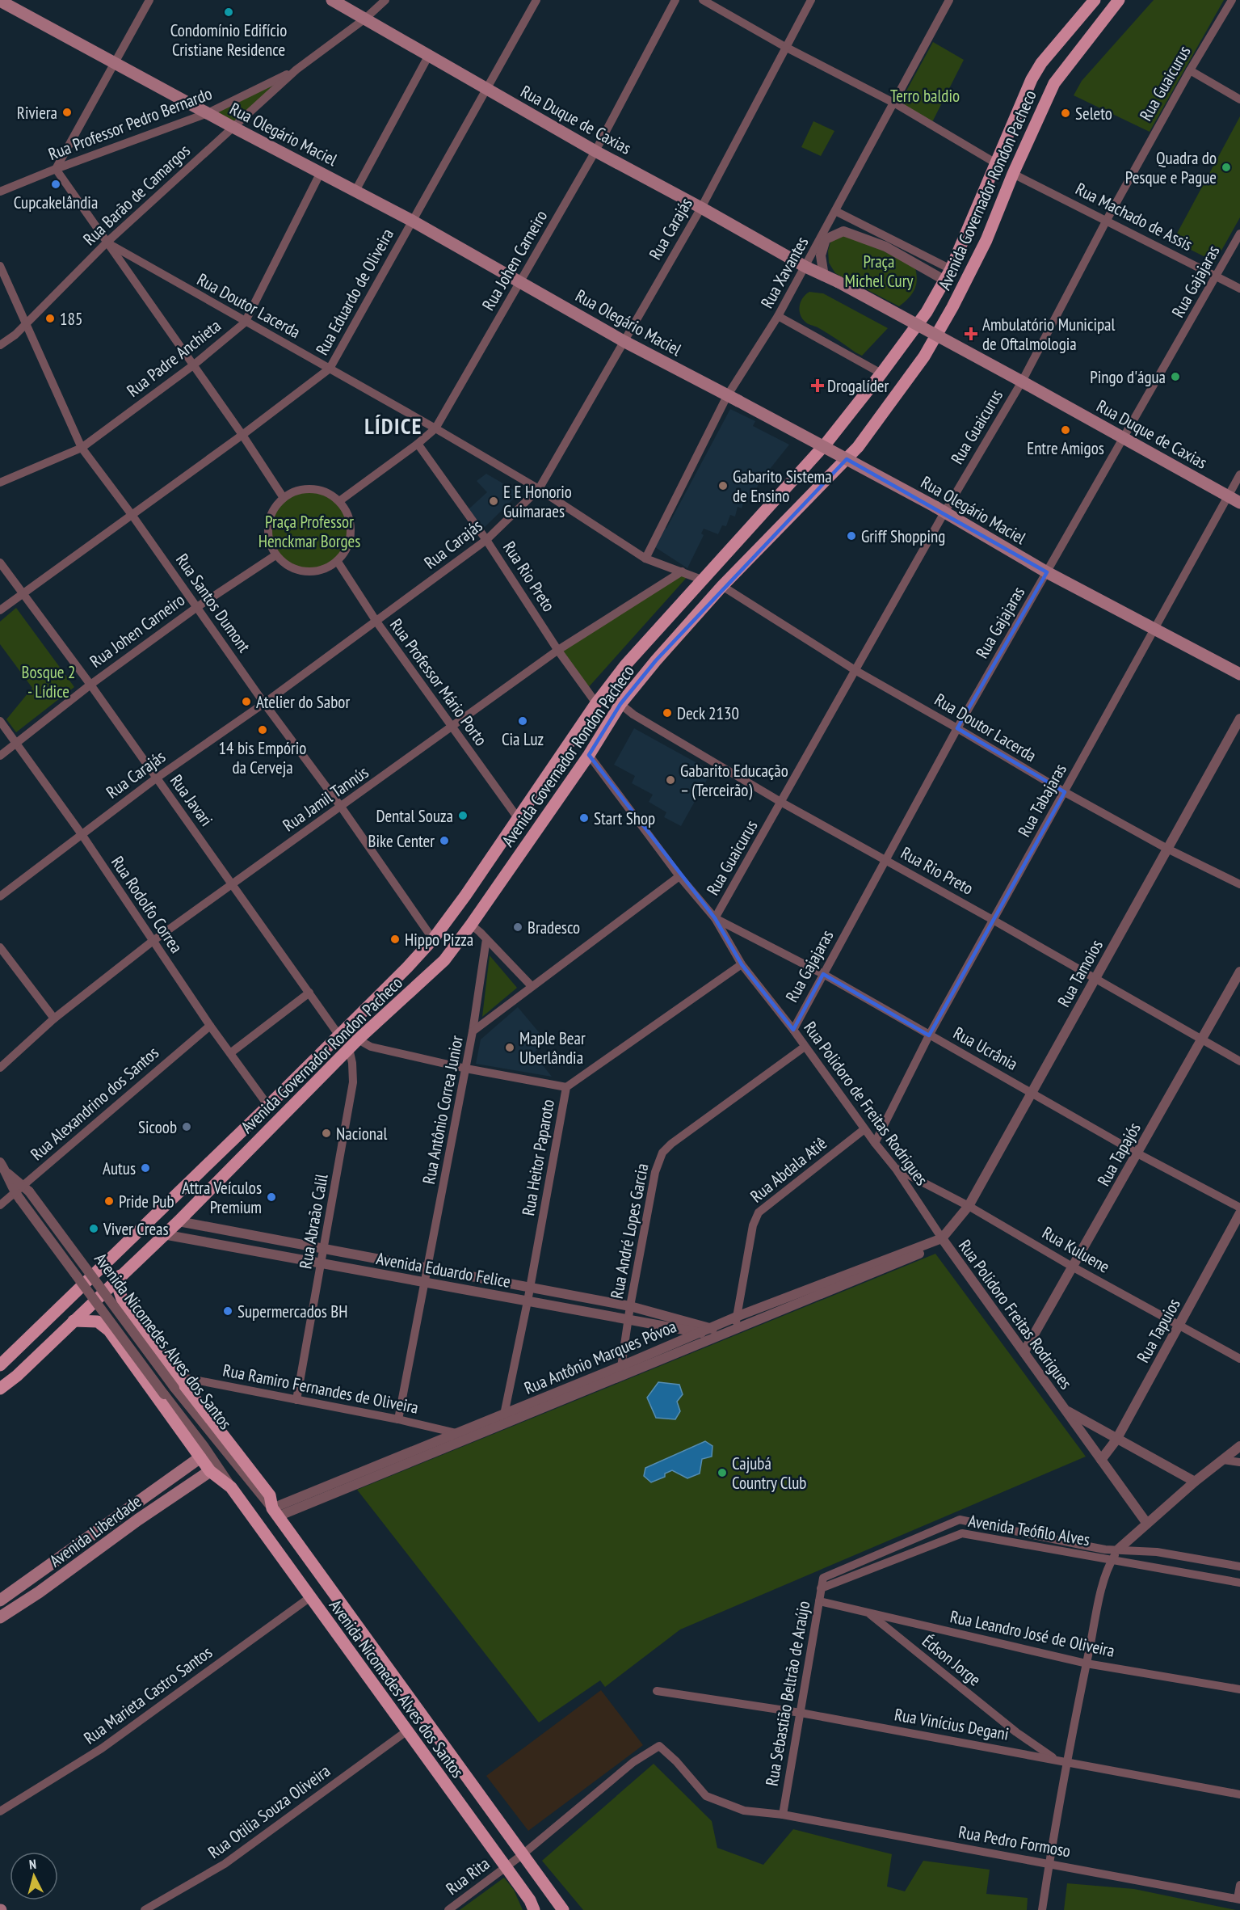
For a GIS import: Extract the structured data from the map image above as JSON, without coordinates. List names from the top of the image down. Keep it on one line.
{"streets":{"main road":["Rua Duque de Caxias","Rua Olegário Maciel","Avenida Governador Rondon Pacheco","Avenida Nicomedes Alves dos Santos","Avenida Liberdade"],"street":["Rua Guaicurus","Rua Professor Pedro Bernardo","Rua Barão de Camargos","Rua Machado de Assis","Rua Carajás","Rua Johen Carneiro","Rua Xavantes","Rua Gajajaras","Rua Eduardo de Oliveira","Rua Doutor Lacerda","Rua Padre Anchieta","Rua Rio Preto","Rua Santos Dumont","Rua Professor Mário Porto","Rua Jamil Tannús","Rua Javari","Rua Tabajaras","Rua Rodolfo Correa","Rua Tamoios","Rua Ucrânia","Rua Alexandrino dos Santos","Rua Polidoro de Freitas Rodrigues","Rua Antônio Correa Junior","Rua Tapajós","Rua Heitor Paparoto","Rua Abdala Atiê","Rua Abraão Calil","Rua André Lopes Garcia","Rua Kuluene","Avenida Eduardo Felice","Rua Polidoro Freitas Rodrigues","Rua Tapuios","Rua Antônio Marques Póvoa","Rua Ramiro Fernandes de Oliveira","Avenida Teófilo Alves","Rua Leandro José de Oliveira","Édson Jorge","Rua Sebastião Beltrão de Araújo","Rua Marieta Castro Santos","Rua Vinícius Degani","Rua Otilia Souza Oliveira","Rua Pedro Formoso","Rua Rita"]},"crossings":[["Rua Guaicurus","Rua Duque de Caxias"],["Rua Guaicurus","Rua Olegário Maciel"],["Rua Guaicurus","Rua Machado de Assis"],["Rua Guaicurus","Rua Doutor Lacerda"],["Rua Guaicurus","Rua Rio Preto"],["Rua Guaicurus","Rua Ucrânia"],["Rua Guaicurus","Rua Polidoro de Freitas Rodrigues"],["Rua Duque de Caxias","Rua Carajás"],["Rua Duque de Caxias","Rua Johen Carneiro"],["Rua Duque de Caxias","Rua Xavantes"],["Rua Duque de Caxias","Rua Gajajaras"],["Rua Duque de Caxias","Rua Eduardo de Oliveira"],["Rua Duque de Caxias","Rua Tabajaras"],["Rua Professor Pedro Bernardo","Rua Olegário Maciel"],["Rua Professor Pedro Bernardo","Rua Barão de Camargos"],["Rua Olegário Maciel","Rua Barão de Camargos"],["Rua Olegário Maciel","Rua Carajás"],["Rua Olegário Maciel","Rua Johen Carneiro"],["Rua Olegário Maciel","Rua Xavantes"],["Rua Olegário Maciel","Rua Gajajaras"],["Rua Olegário Maciel","Rua Eduardo de Oliveira"],["Rua Olegário Maciel","Rua Padre Anchieta"],["Rua Olegário Maciel","Rua Tabajaras"],["Avenida Governador Rondon Pacheco","Rua Machado de Assis"],["Avenida Governador Rondon Pacheco","Rua Doutor Lacerda"],["Avenida Governador Rondon Pacheco","Rua Rio Preto"],["Avenida Governador Rondon Pacheco","Rua Santos Dumont"],["Avenida Governador Rondon Pacheco","Rua Professor Mário Porto"],["Avenida Governador Rondon Pacheco","Rua Javari"],["Avenida Governador Rondon Pacheco","Rua Rodolfo Correa"],["Avenida Governador Rondon Pacheco","Rua Polidoro de Freitas Rodrigues"],["Avenida Governador Rondon Pacheco","Rua Abraão Calil"],["Avenida Governador Rondon Pacheco","Avenida Eduardo Felice"],["Avenida Governador Rondon Pacheco","Avenida Nicomedes Alves dos Santos"],["Rua Barão de Camargos","Rua Doutor Lacerda"],["Rua Barão de Camargos","Rua Santos Dumont"],["Rua Machado de Assis","Rua Gajajaras"],["Rua Carajás","Rua Doutor Lacerda"],["Rua Carajás","Rua Rio Preto"],["Rua Carajás","Rua Santos Dumont"],["Rua Carajás","Rua Professor Mário Porto"],["Rua Carajás","Rua Javari"],["Rua Carajás","Rua Rodolfo Correa"],["Rua Johen Carneiro","Rua Doutor Lacerda"],["Rua Johen Carneiro","Rua Rio Preto"],["Rua Johen Carneiro","Rua Santos Dumont"],["Rua Johen Carneiro","Rua Professor Mário Porto"],["Rua Johen Carneiro","Rua Javari"],["Rua Johen Carneiro","Rua Rodolfo Correa"],["Rua Xavantes","Rua Doutor Lacerda"],["Rua Gajajaras","Rua Doutor Lacerda"],["Rua Gajajaras","Rua Rio Preto"],["Rua Gajajaras","Rua Ucrânia"],["Rua Gajajaras","Rua Polidoro de Freitas Rodrigues"],["Rua Eduardo de Oliveira","Rua Doutor Lacerda"],["Rua Eduardo de Oliveira","Rua Santos Dumont"],["Rua Eduardo de Oliveira","Rua Javari"],["Rua Doutor Lacerda","Rua Padre Anchieta"],["Rua Doutor Lacerda","Rua Jamil Tannús"],["Rua Doutor Lacerda","Rua Tabajaras"],["Rua Doutor Lacerda","Rua Tamoios"],["Rua Padre Anchieta","Rua Santos Dumont"],["Rua Rio Preto","Rua Jamil Tannús"],["Rua Rio Preto","Rua Tabajaras"],["Rua Rio Preto","Rua Tamoios"],["Rua Rio Preto","Rua Tapajós"],["Rua Santos Dumont","Rua Jamil Tannús"],["Rua Professor Mário Porto","Rua Jamil Tannús"],["Rua Jamil Tannús","Rua Javari"],["Rua Jamil Tannús","Rua Rodolfo Correa"],["Rua Tabajaras","Rua Ucrânia"],["Rua Tabajaras","Rua Polidoro de Freitas Rodrigues"],["Rua Rodolfo Correa","Rua Alexandrino dos Santos"],["Rua Tamoios","Rua Ucrânia"],["Rua Tamoios","Rua Polidoro de Freitas Rodrigues"],["Rua Tamoios","Rua Kuluene"],["Rua Tamoios","Rua Polidoro Freitas Rodrigues"],["Rua Tamoios","Rua Antônio Marques Póvoa"],["Rua Ucrânia","Rua Polidoro de Freitas Rodrigues"],["Rua Ucrânia","Rua Tapajós"],["Rua Alexandrino dos Santos","Avenida Nicomedes Alves dos Santos"],["Rua Polidoro de Freitas Rodrigues","Rua Antônio Correa Junior"],["Rua Polidoro de Freitas Rodrigues","Rua Heitor Paparoto"],["Rua Polidoro de Freitas Rodrigues","Rua Abdala Atiê"],["Rua Polidoro de Freitas Rodrigues","Rua André Lopes Garcia"],["Rua Polidoro de Freitas Rodrigues","Rua Kuluene"],["Rua Polidoro de Freitas Rodrigues","Rua Polidoro Freitas Rodrigues"],["Rua Polidoro de Freitas Rodrigues","Rua Antônio Marques Póvoa"],["Rua Antônio Correa Junior","Avenida Eduardo Felice"],["Rua Antônio Correa Junior","Rua Ramiro Fernandes de Oliveira"],["Rua Tapajós","Rua Kuluene"],["Rua Tapajós","Rua Polidoro Freitas Rodrigues"],["Rua Heitor Paparoto","Avenida Eduardo Felice"],["Rua Heitor Paparoto","Rua Antônio Marques Póvoa"],["Rua Abdala Atiê","Avenida Eduardo Felice"],["Rua Abdala Atiê","Rua Antônio Marques Póvoa"],["Rua Abraão Calil","Avenida Eduardo Felice"],["Rua Abraão Calil","Rua Ramiro Fernandes de Oliveira"],["Rua André Lopes Garcia","Avenida Eduardo Felice"],["Rua André Lopes Garcia","Rua Antônio Marques Póvoa"],["Rua Kuluene","Rua Tapuios"],["Avenida Eduardo Felice","Rua Antônio Marques Póvoa"],["Rua Polidoro Freitas Rodrigues","Rua Tapuios"],["Rua Polidoro Freitas Rodrigues","Rua Antônio Marques Póvoa"],["Avenida Nicomedes Alves dos Santos","Rua Antônio Marques Póvoa"],["Avenida Nicomedes Alves dos Santos","Rua Ramiro Fernandes de Oliveira"],["Avenida Nicomedes Alves dos Santos","Avenida Liberdade"],["Avenida Nicomedes Alves dos Santos","Rua Marieta Castro Santos"],["Avenida Nicomedes Alves dos Santos","Rua Otilia Souza Oliveira"],["Avenida Nicomedes Alves dos Santos","Rua Pedro Formoso"],["Avenida Nicomedes Alves dos Santos","Rua Rita"],["Rua Antônio Marques Póvoa","Rua Ramiro Fernandes de Oliveira"],["Avenida Teófilo Alves","Rua Sebastião Beltrão de Araújo"],["Rua Leandro José de Oliveira","Édson Jorge"],["Rua Leandro José de Oliveira","Rua Sebastião Beltrão de Araújo"],["Édson Jorge","Rua Vinícius Degani"],["Rua Sebastião Beltrão de Araújo","Rua Vinícius Degani"],["Rua Sebastião Beltrão de Araújo","Rua Pedro Formoso"],["Rua Pedro Formoso","Rua Rita"]],"districts":["LÍDICE"],"parks":["Terro baldio","Praça Michel Cury","Praça Professor Henckmar Borges","Bosque 2 - Lídice"],"places":{"other":["Condomínio Edifício Cristiane Residence","Riviera","Seleto","Quadra do Pesque e Pague","Cupcakelândia","185","Pingo d'água","Entre Amigos","Gabarito Sistema de Ensino","E E Honorio Guimaraes","Griff Shopping","Atelier do Sabor","Deck 2130","Cia Luz","14 bis Empório da Cerveja","Gabarito Educação – (Terceirão)","Dental Souza","Start Shop","Bike Center","Bradesco","Hippo Pizza","Maple Bear Uberlândia","Sicoob","Nacional","Autus","Attra Veículos Premium","Pride Pub","Viver Creas","Supermercados BH","Cajubá Country Club"],"health":["Ambulatório Municipal de Oftalmologia","Drogalíder"]},"north":"top"}
